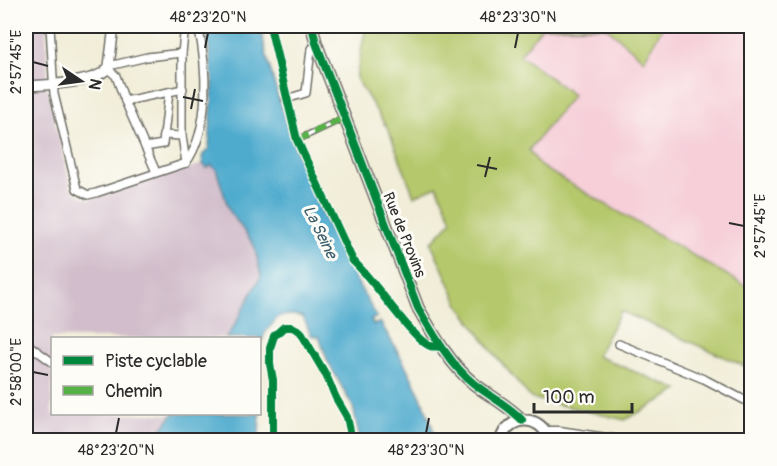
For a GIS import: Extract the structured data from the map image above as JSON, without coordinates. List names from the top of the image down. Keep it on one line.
{"streets":{"main road":["Rue de Provins"]},"water":["La Seine"],"legend":["Piste cyclable","Chemin"],"scale_bar":"100 m","north":"right","coordinates":["48°23'20\"N","48°23'30\"N","2°57'45\"E","2°58'00\"E"]}
